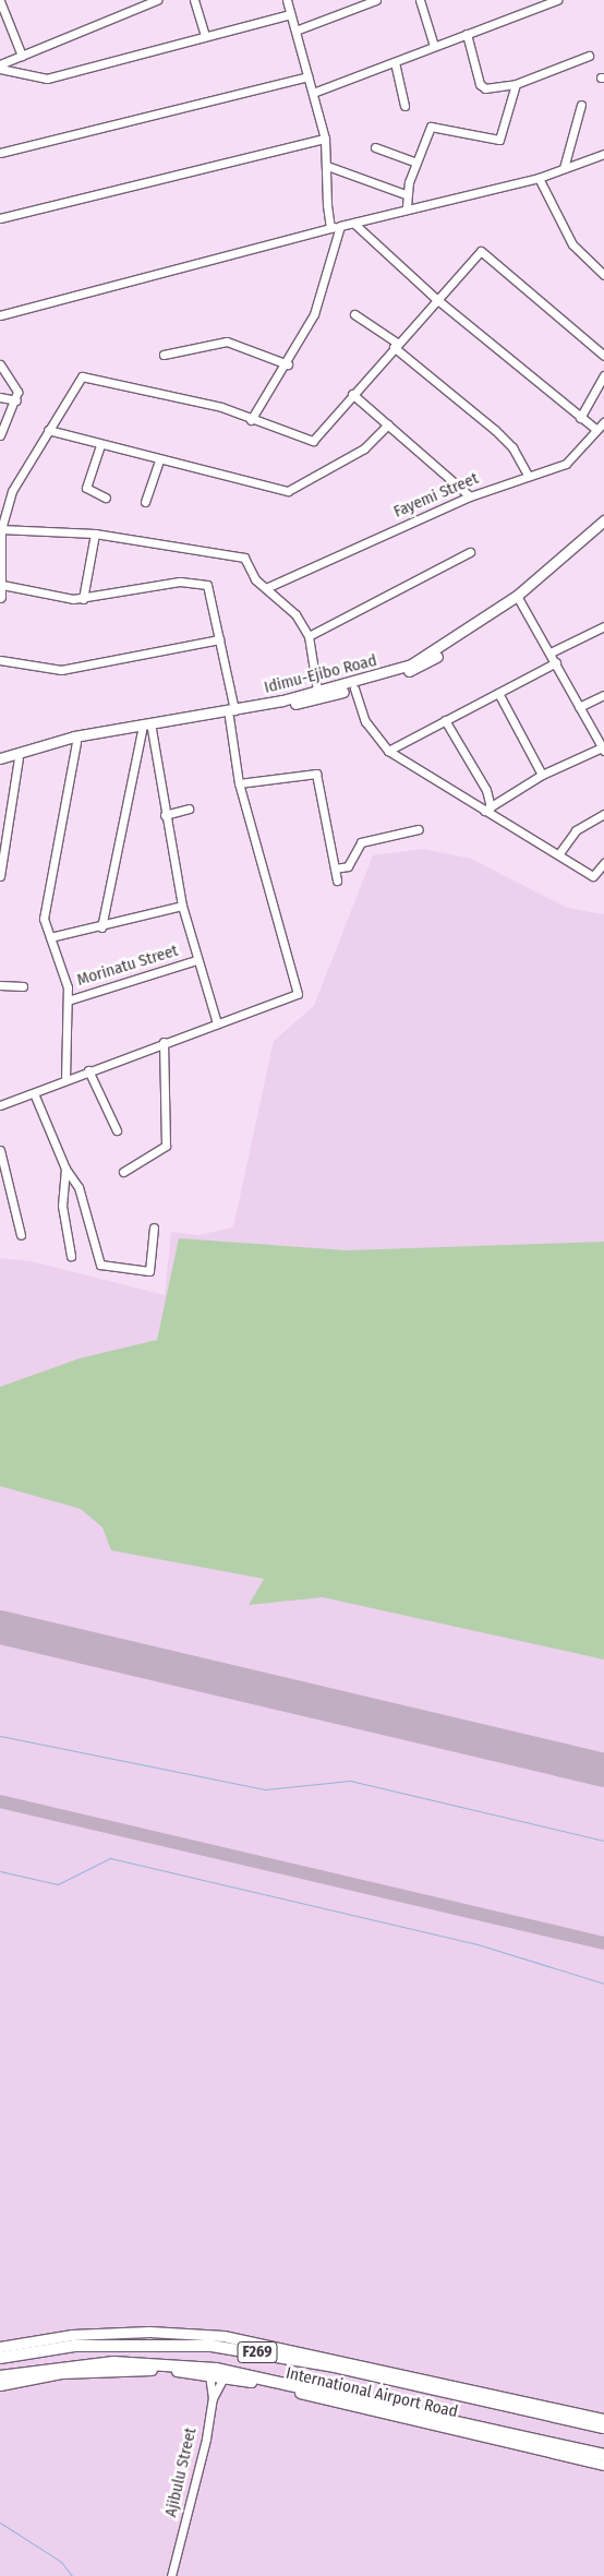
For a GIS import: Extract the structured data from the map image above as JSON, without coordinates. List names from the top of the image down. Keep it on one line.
{"streets":{"highway":["F269","International Airport Road"],"main road":["Idimu-Ejibo Road"],"street":["Fayemi Street","Morinatu Street","Ajibulu Street"]},"crossings":[["International Airport Road","Ajibulu Street"]]}
